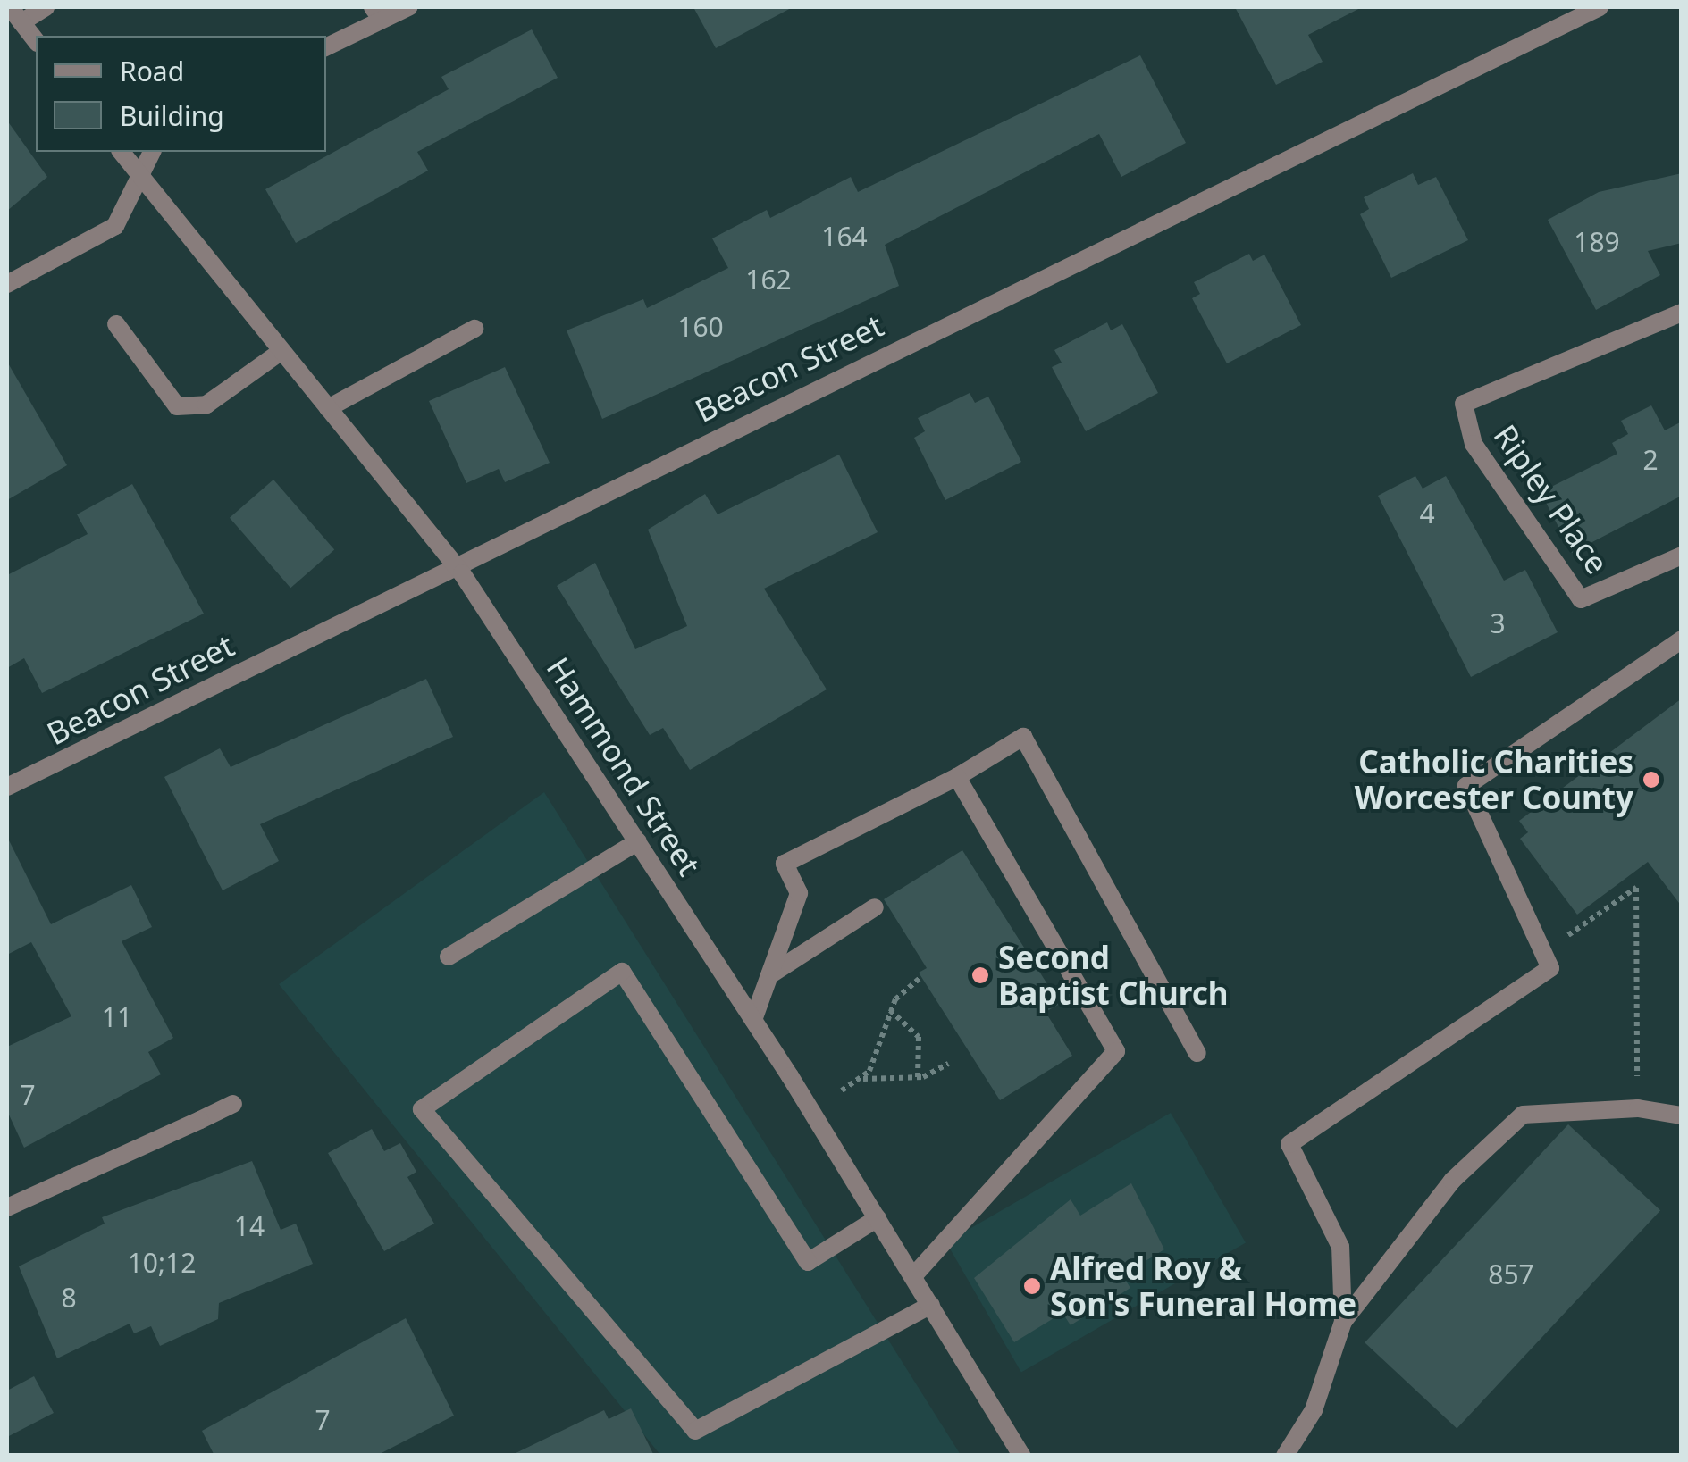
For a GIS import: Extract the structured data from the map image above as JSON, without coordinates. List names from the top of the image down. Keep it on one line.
{"streets":{"street":["Beacon Street","Ripley Place","Hammond Street"]},"crossings":[["Beacon Street","Hammond Street"]],"places":["Catholic Charities Worcester County","Second Baptist Church","Alfred Roy & Son's Funeral Home"],"house_numbers":["164","189","162","160","2","4","3","11","7","14","10;12","857","8","7"],"legend":["Road","Building"]}
